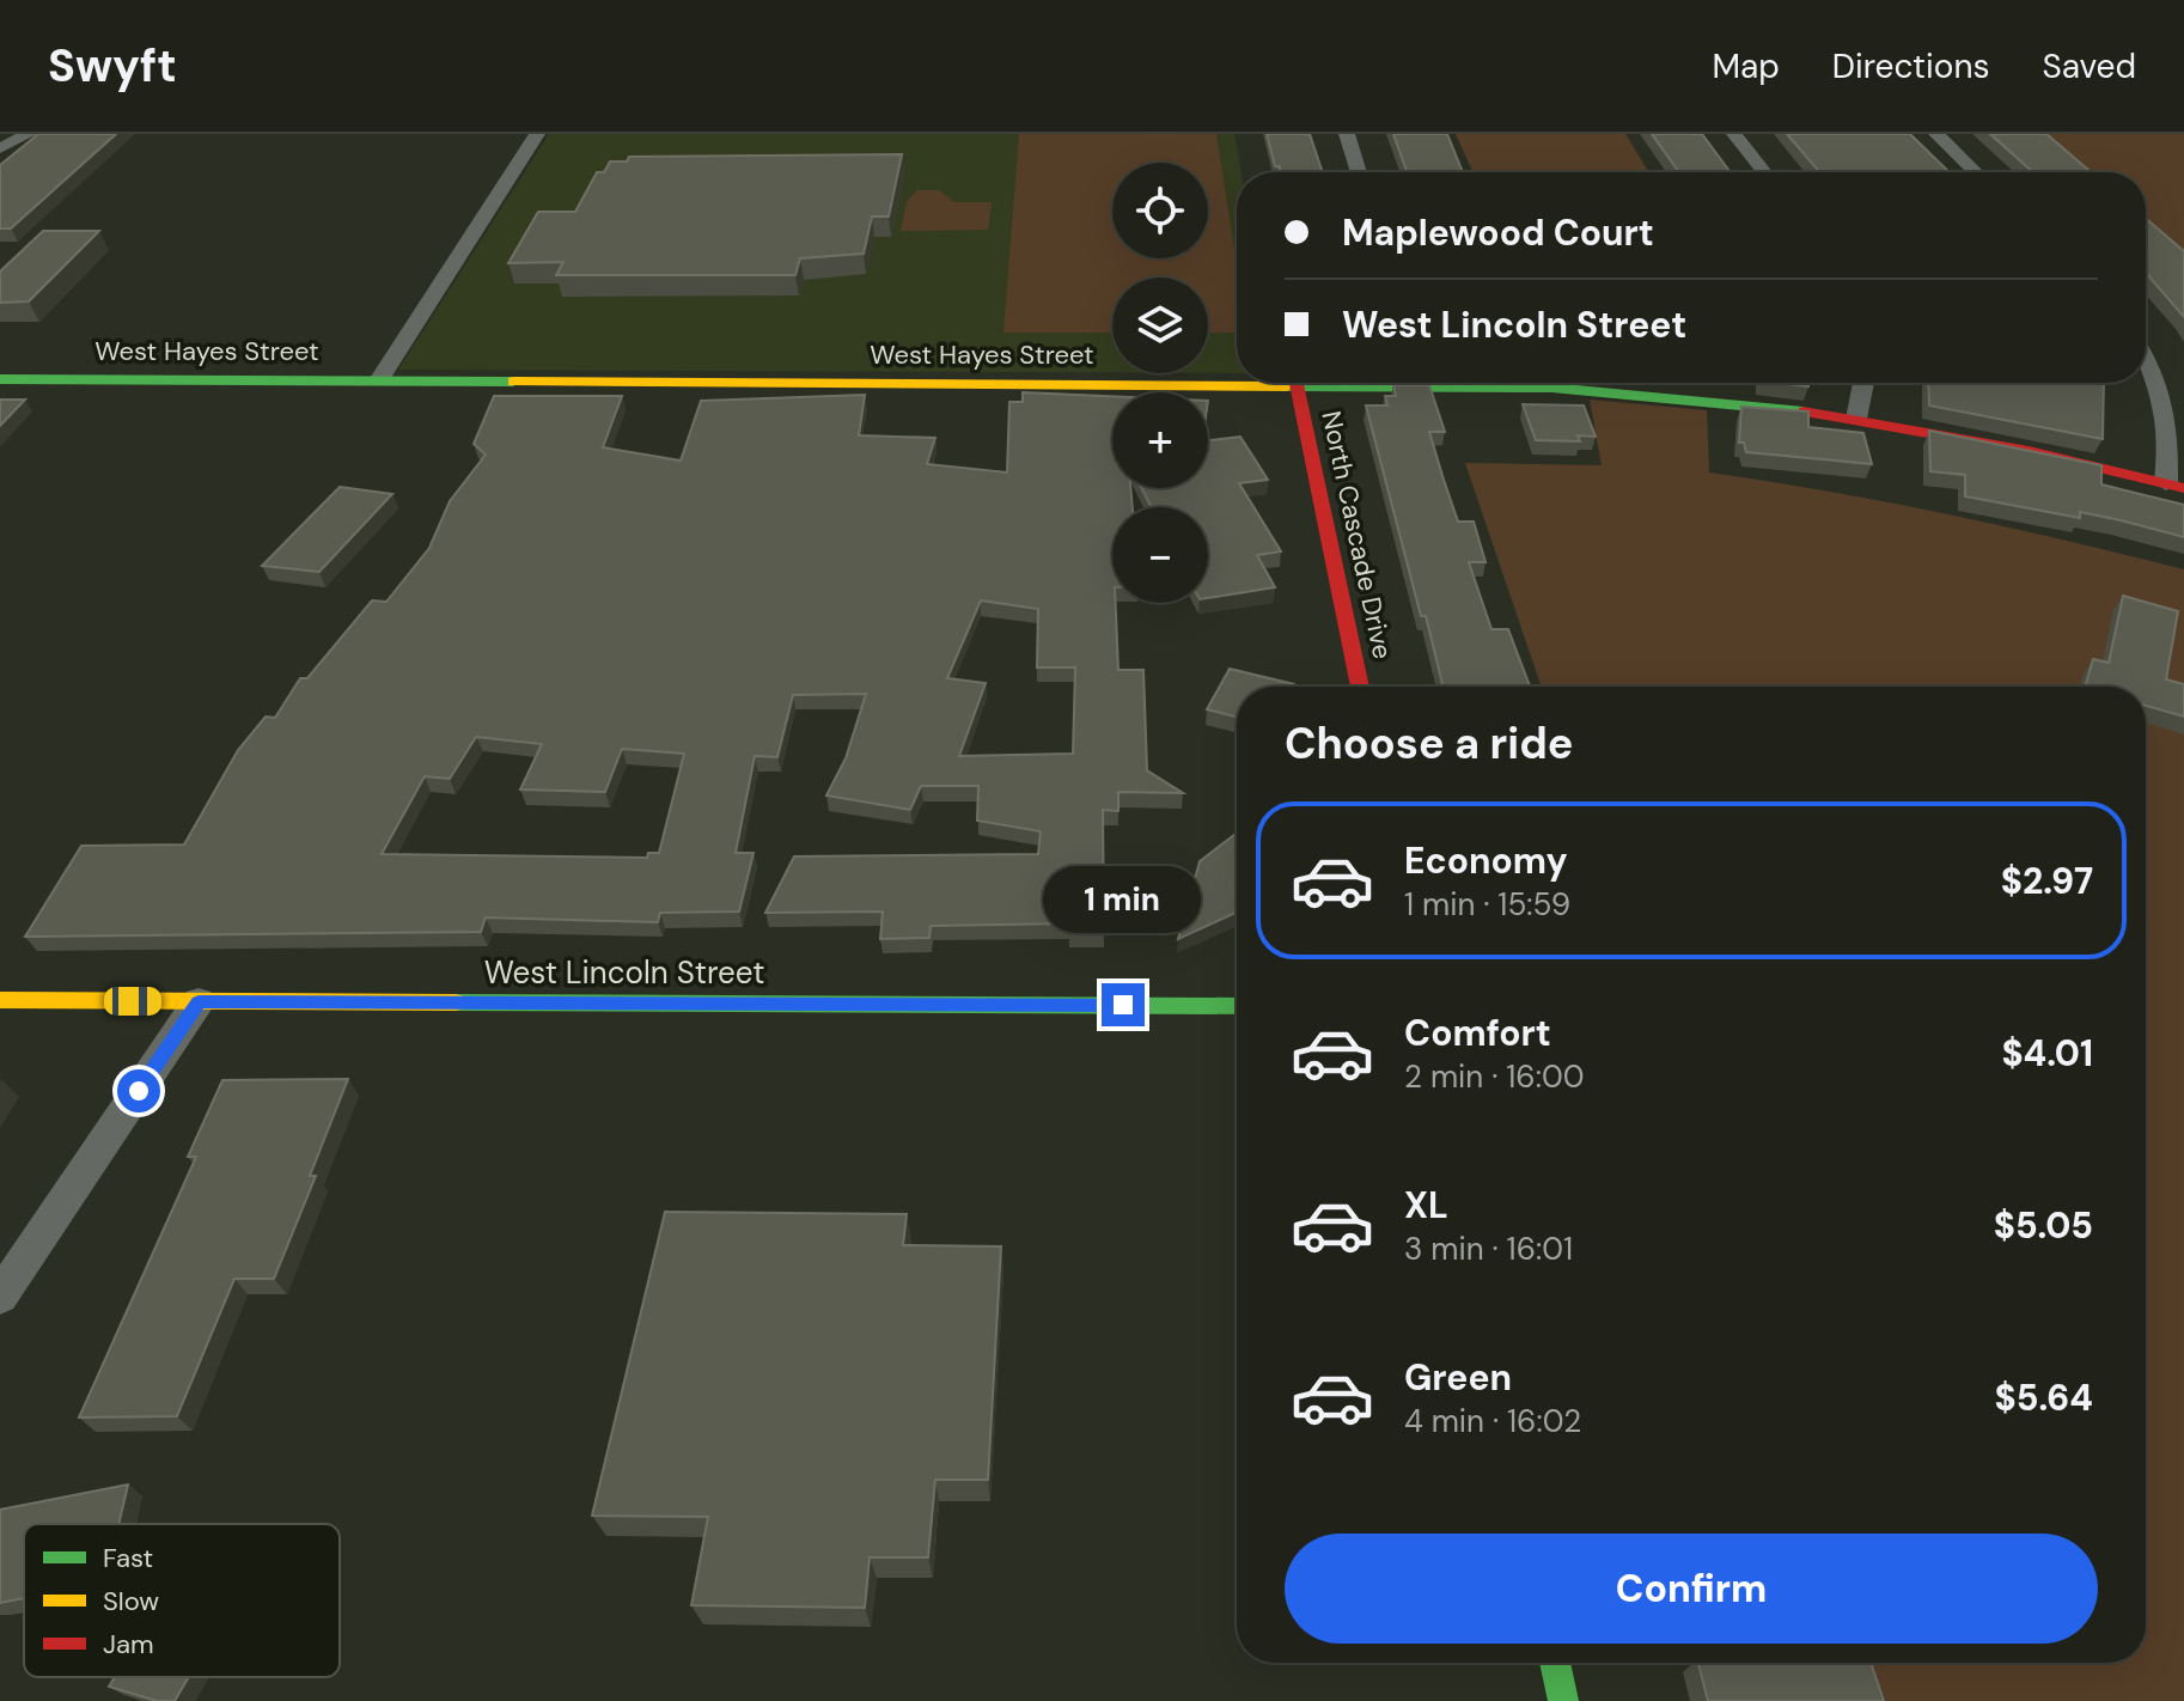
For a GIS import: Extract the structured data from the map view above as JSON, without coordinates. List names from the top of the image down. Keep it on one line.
{"streets":{"street":["West Hayes Street","North Cascade Drive","West Lincoln Street"]},"legend":["Fast","Slow","Jam"],"page":{"header":"Swyft","nav":["Map","Directions","Saved"],"map_buttons":["+","−"],"banner":["Maplewood Court","West Lincoln Street"],"heading":"Choose a ride","list":[{"name":"Economy","note":"1 min · 15:59","value":"$2.97"},{"name":"Comfort","note":"2 min · 16:00","value":"$4.01"},{"name":"XL","note":"3 min · 16:01","value":"$5.05"},{"name":"Green","note":"4 min · 16:02","value":"$5.64"}],"bubble":"1 min","buttons":"Confirm"}}
